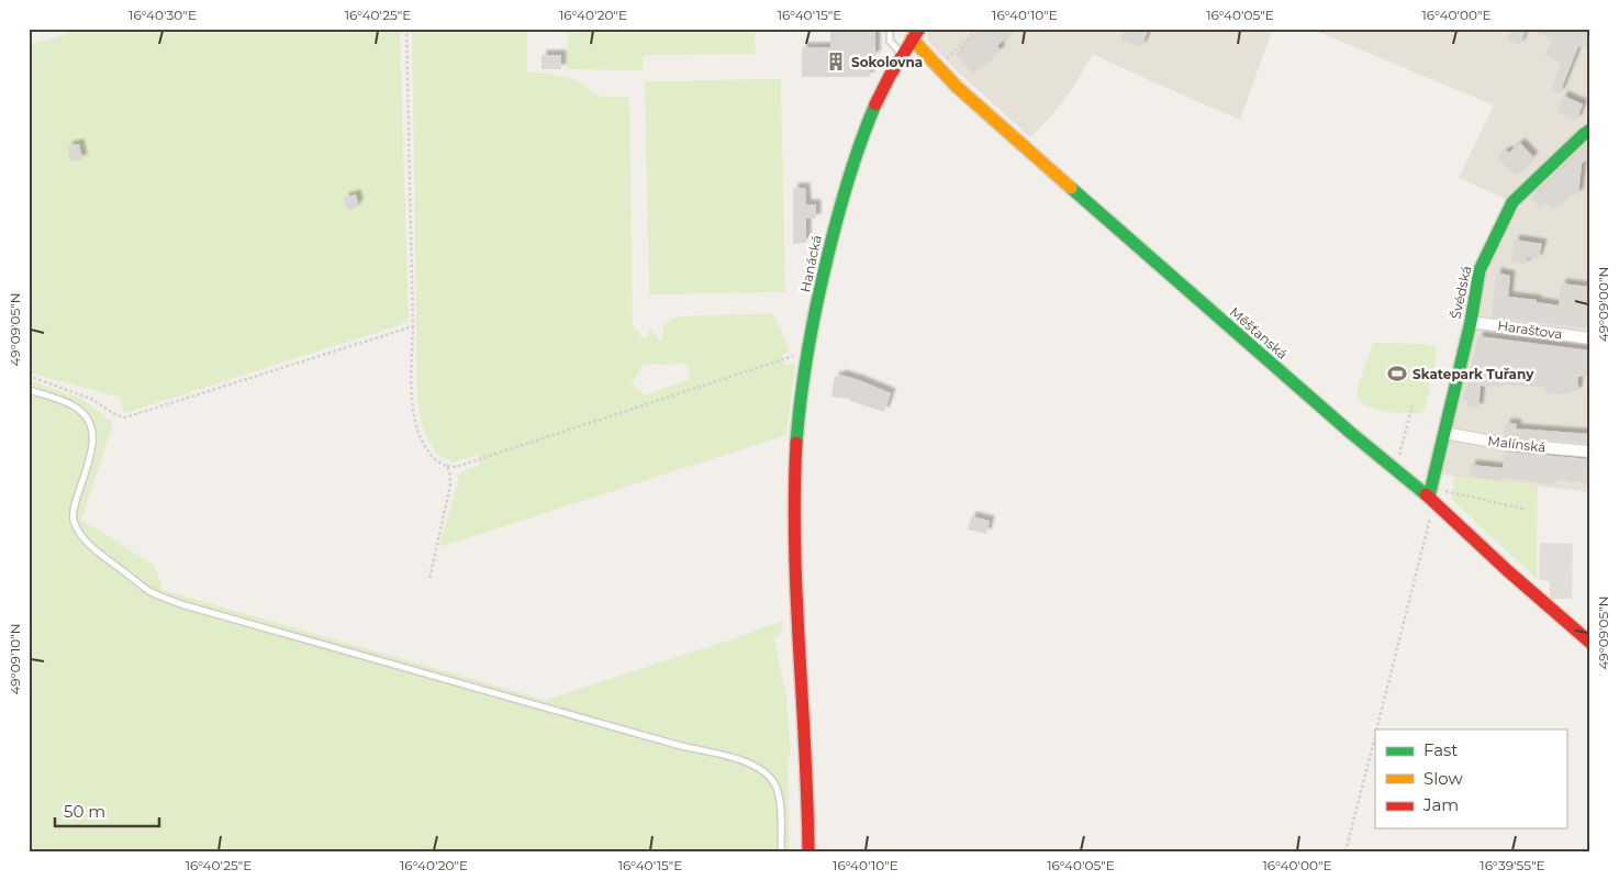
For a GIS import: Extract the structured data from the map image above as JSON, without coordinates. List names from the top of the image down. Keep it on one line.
{"streets":{"street":["Hanácká","Švédská","Haraštova","Měšťanská","Malínská"]},"crossings":[["Hanácká","Měšťanská"],["Švédská","Haraštova"],["Švédská","Měšťanská"],["Švédská","Malínská"]],"places":{"building":["Sokolovna"],"sports":["Skatepark Tuřany"]},"legend":["Fast","Slow","Jam"],"scale_bar":"50 m","coordinates":["16°40'30\"E","16°40'25\"E","16°40'20\"E","16°40'15\"E","16°40'10\"E","16°40'05\"E","16°40'00\"E","49°09'00\"N","49°09'05\"N","49°09'10\"N","16°39'55\"E"]}
